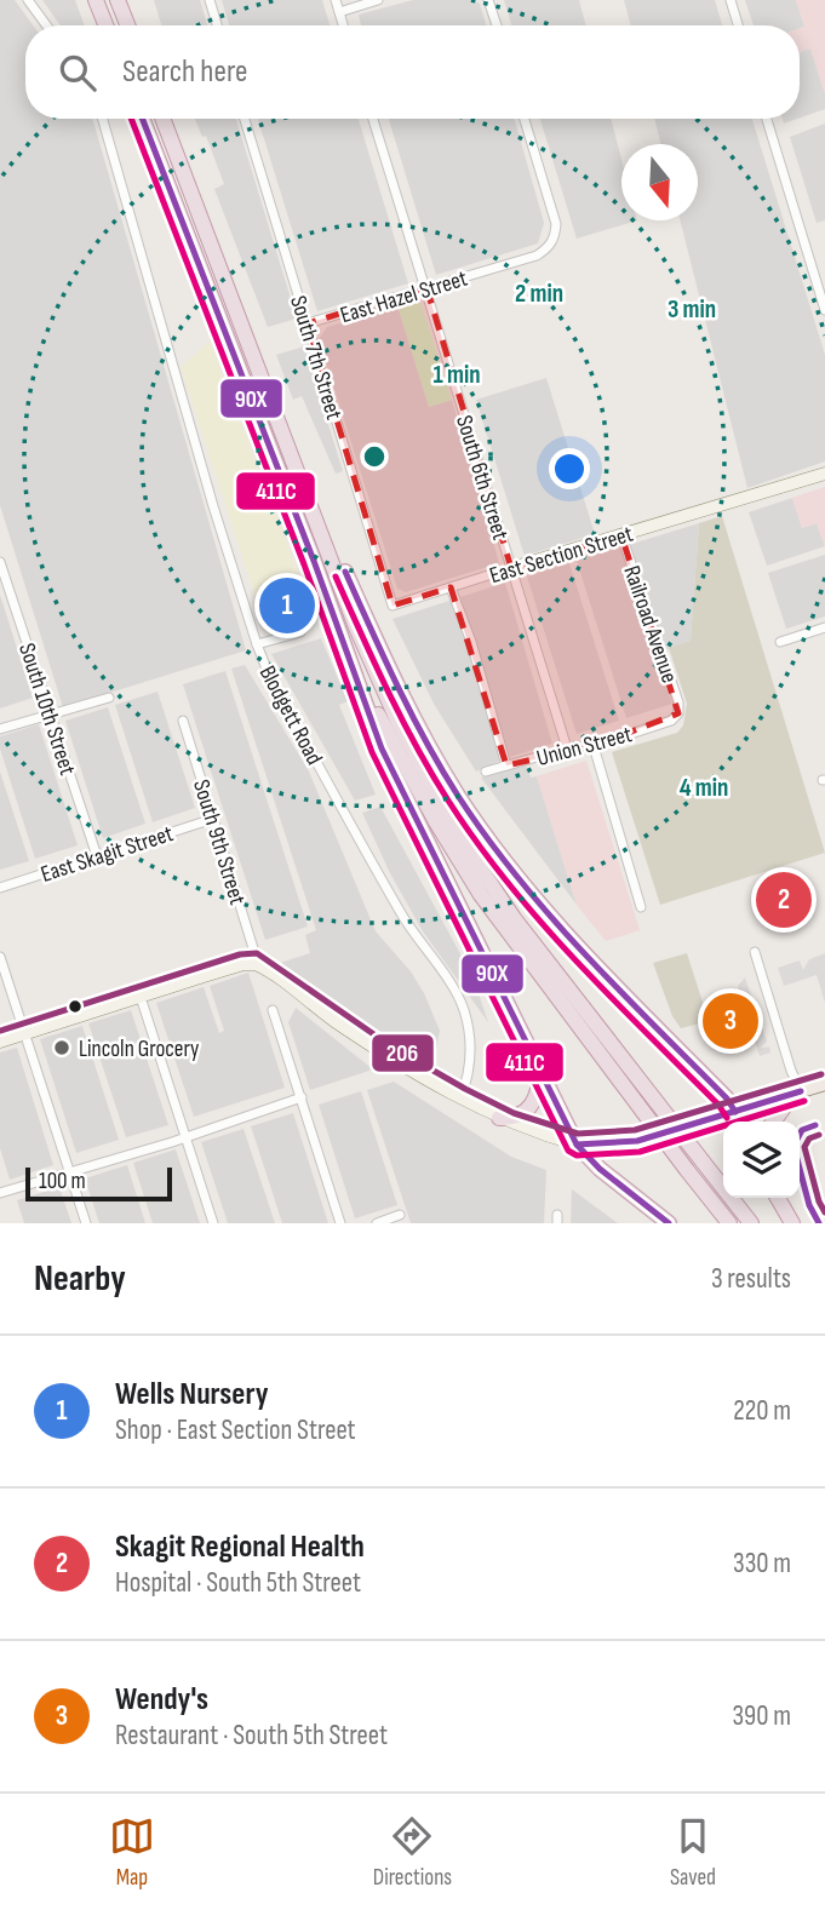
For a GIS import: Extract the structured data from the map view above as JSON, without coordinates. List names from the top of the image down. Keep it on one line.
{"streets":{"street":["East Hazel Street","South 7th Street","South 6th Street","East Section Street","Railroad Avenue","South 10th Street","Blodgett Road","Union Street","South 9th Street","East Skagit Street"]},"crossings":[["East Hazel Street","South 7th Street"],["East Hazel Street","South 6th Street"],["South 7th Street","East Section Street"],["South 6th Street","East Section Street"],["South 6th Street","Union Street"],["East Section Street","Railroad Avenue"],["Railroad Avenue","Union Street"],["South 10th Street","East Skagit Street"],["South 9th Street","East Skagit Street"]],"places":["Lincoln Grocery"],"lines":["transit line 90X","transit line 411C","transit line 206"],"scale_bar":"100 m","north":"bottom","page":{"search":"Search here","pins":["1","2","3"],"scale":"100 m","heading":["Nearby","3 results"],"list":[{"mark":"1","name":"Wells Nursery","note":"Shop · East Section Street","value":"220 m"},{"mark":"2","name":"Skagit Regional Health","note":"Hospital · South 5th Street","value":"330 m"},{"mark":"3","name":"Wendy's","note":"Restaurant · South 5th Street","value":"390 m"}],"nav":["Map","Directions","Saved"]},"rings":["2 min","3 min","1 min","4 min"]}
